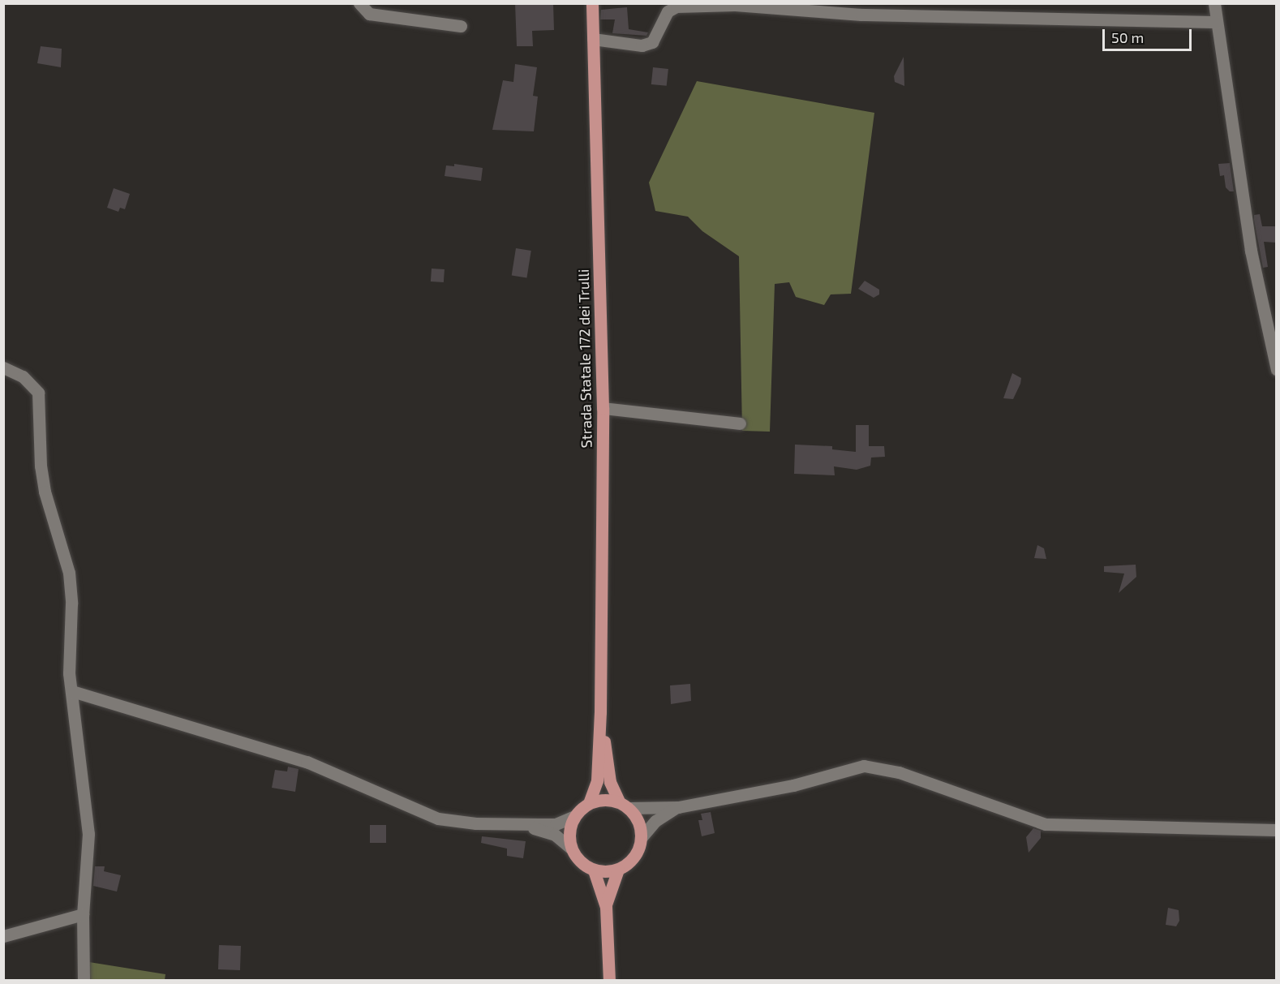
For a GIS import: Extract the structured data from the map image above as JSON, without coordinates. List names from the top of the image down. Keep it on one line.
{"streets":{"main road":["Strada Statale 172 dei Trulli"]},"scale_bar":"50 m"}
